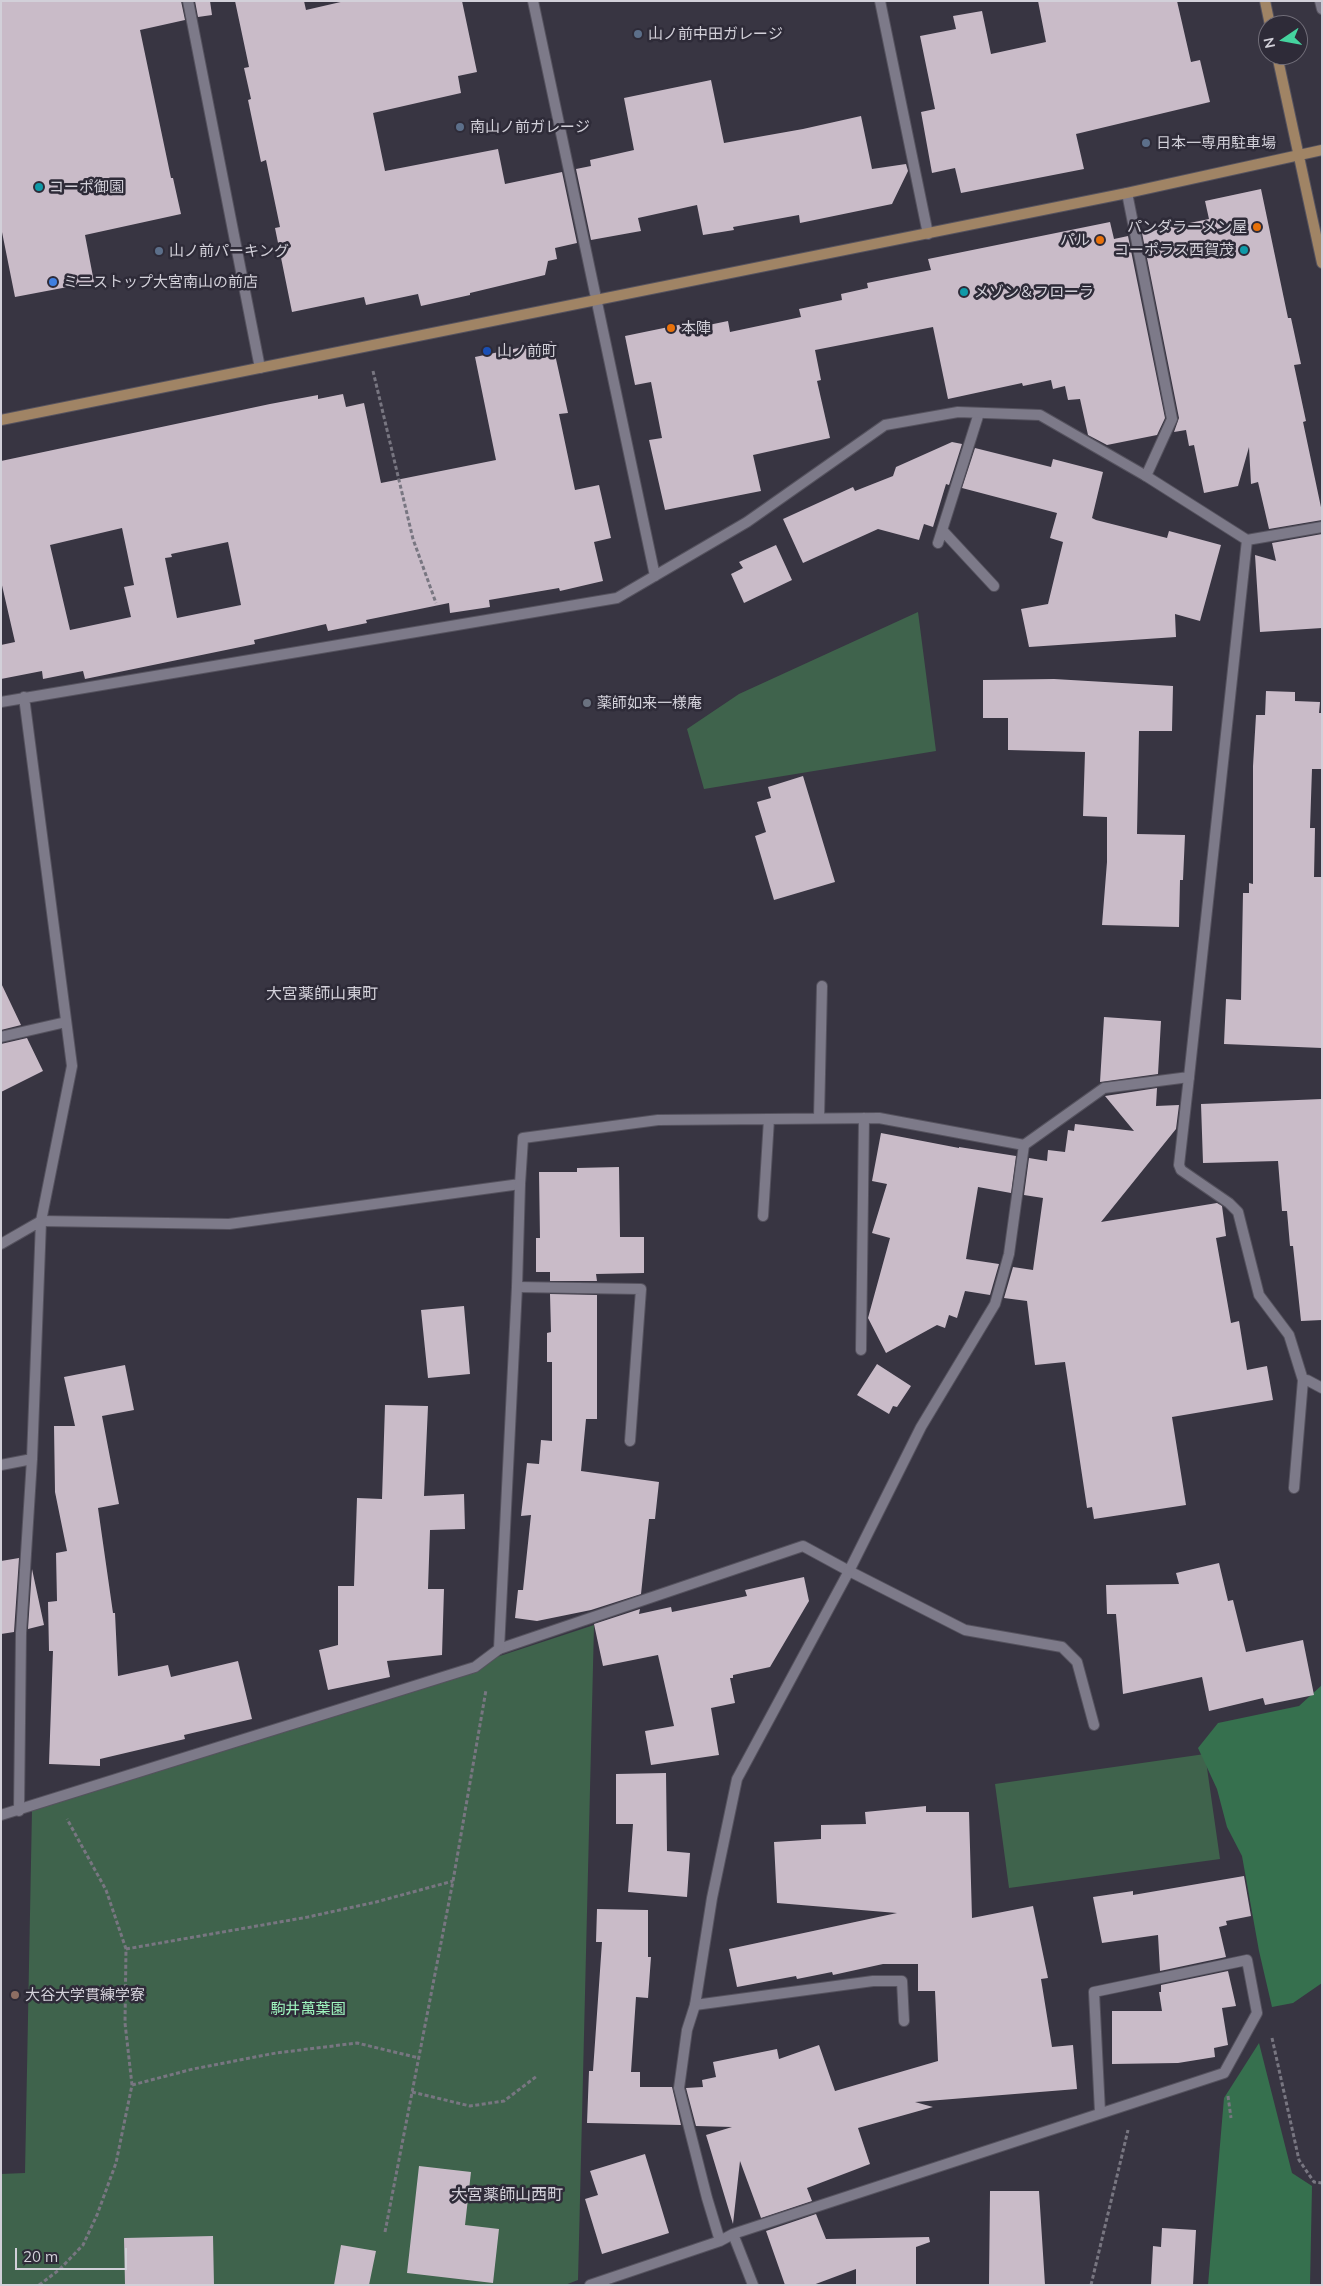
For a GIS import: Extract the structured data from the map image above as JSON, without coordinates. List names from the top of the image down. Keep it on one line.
{"districts":["大宮薬師山東町","大宮薬師山西町"],"parks":["駒井萬葉園"],"places":["山ノ前中田ガレージ","南山ノ前ガレージ","日本一専用駐車場","コーポ御園","パンダラーメン屋","パル","コーポラス西賀茂","山ノ前パーキング","ミニストップ大宮南山の前店","メゾン＆フローラ","本陣","山ノ前町","薬師如来一様庵","大谷大学貫練学寮"],"scale_bar":"20 m","north":"left"}
